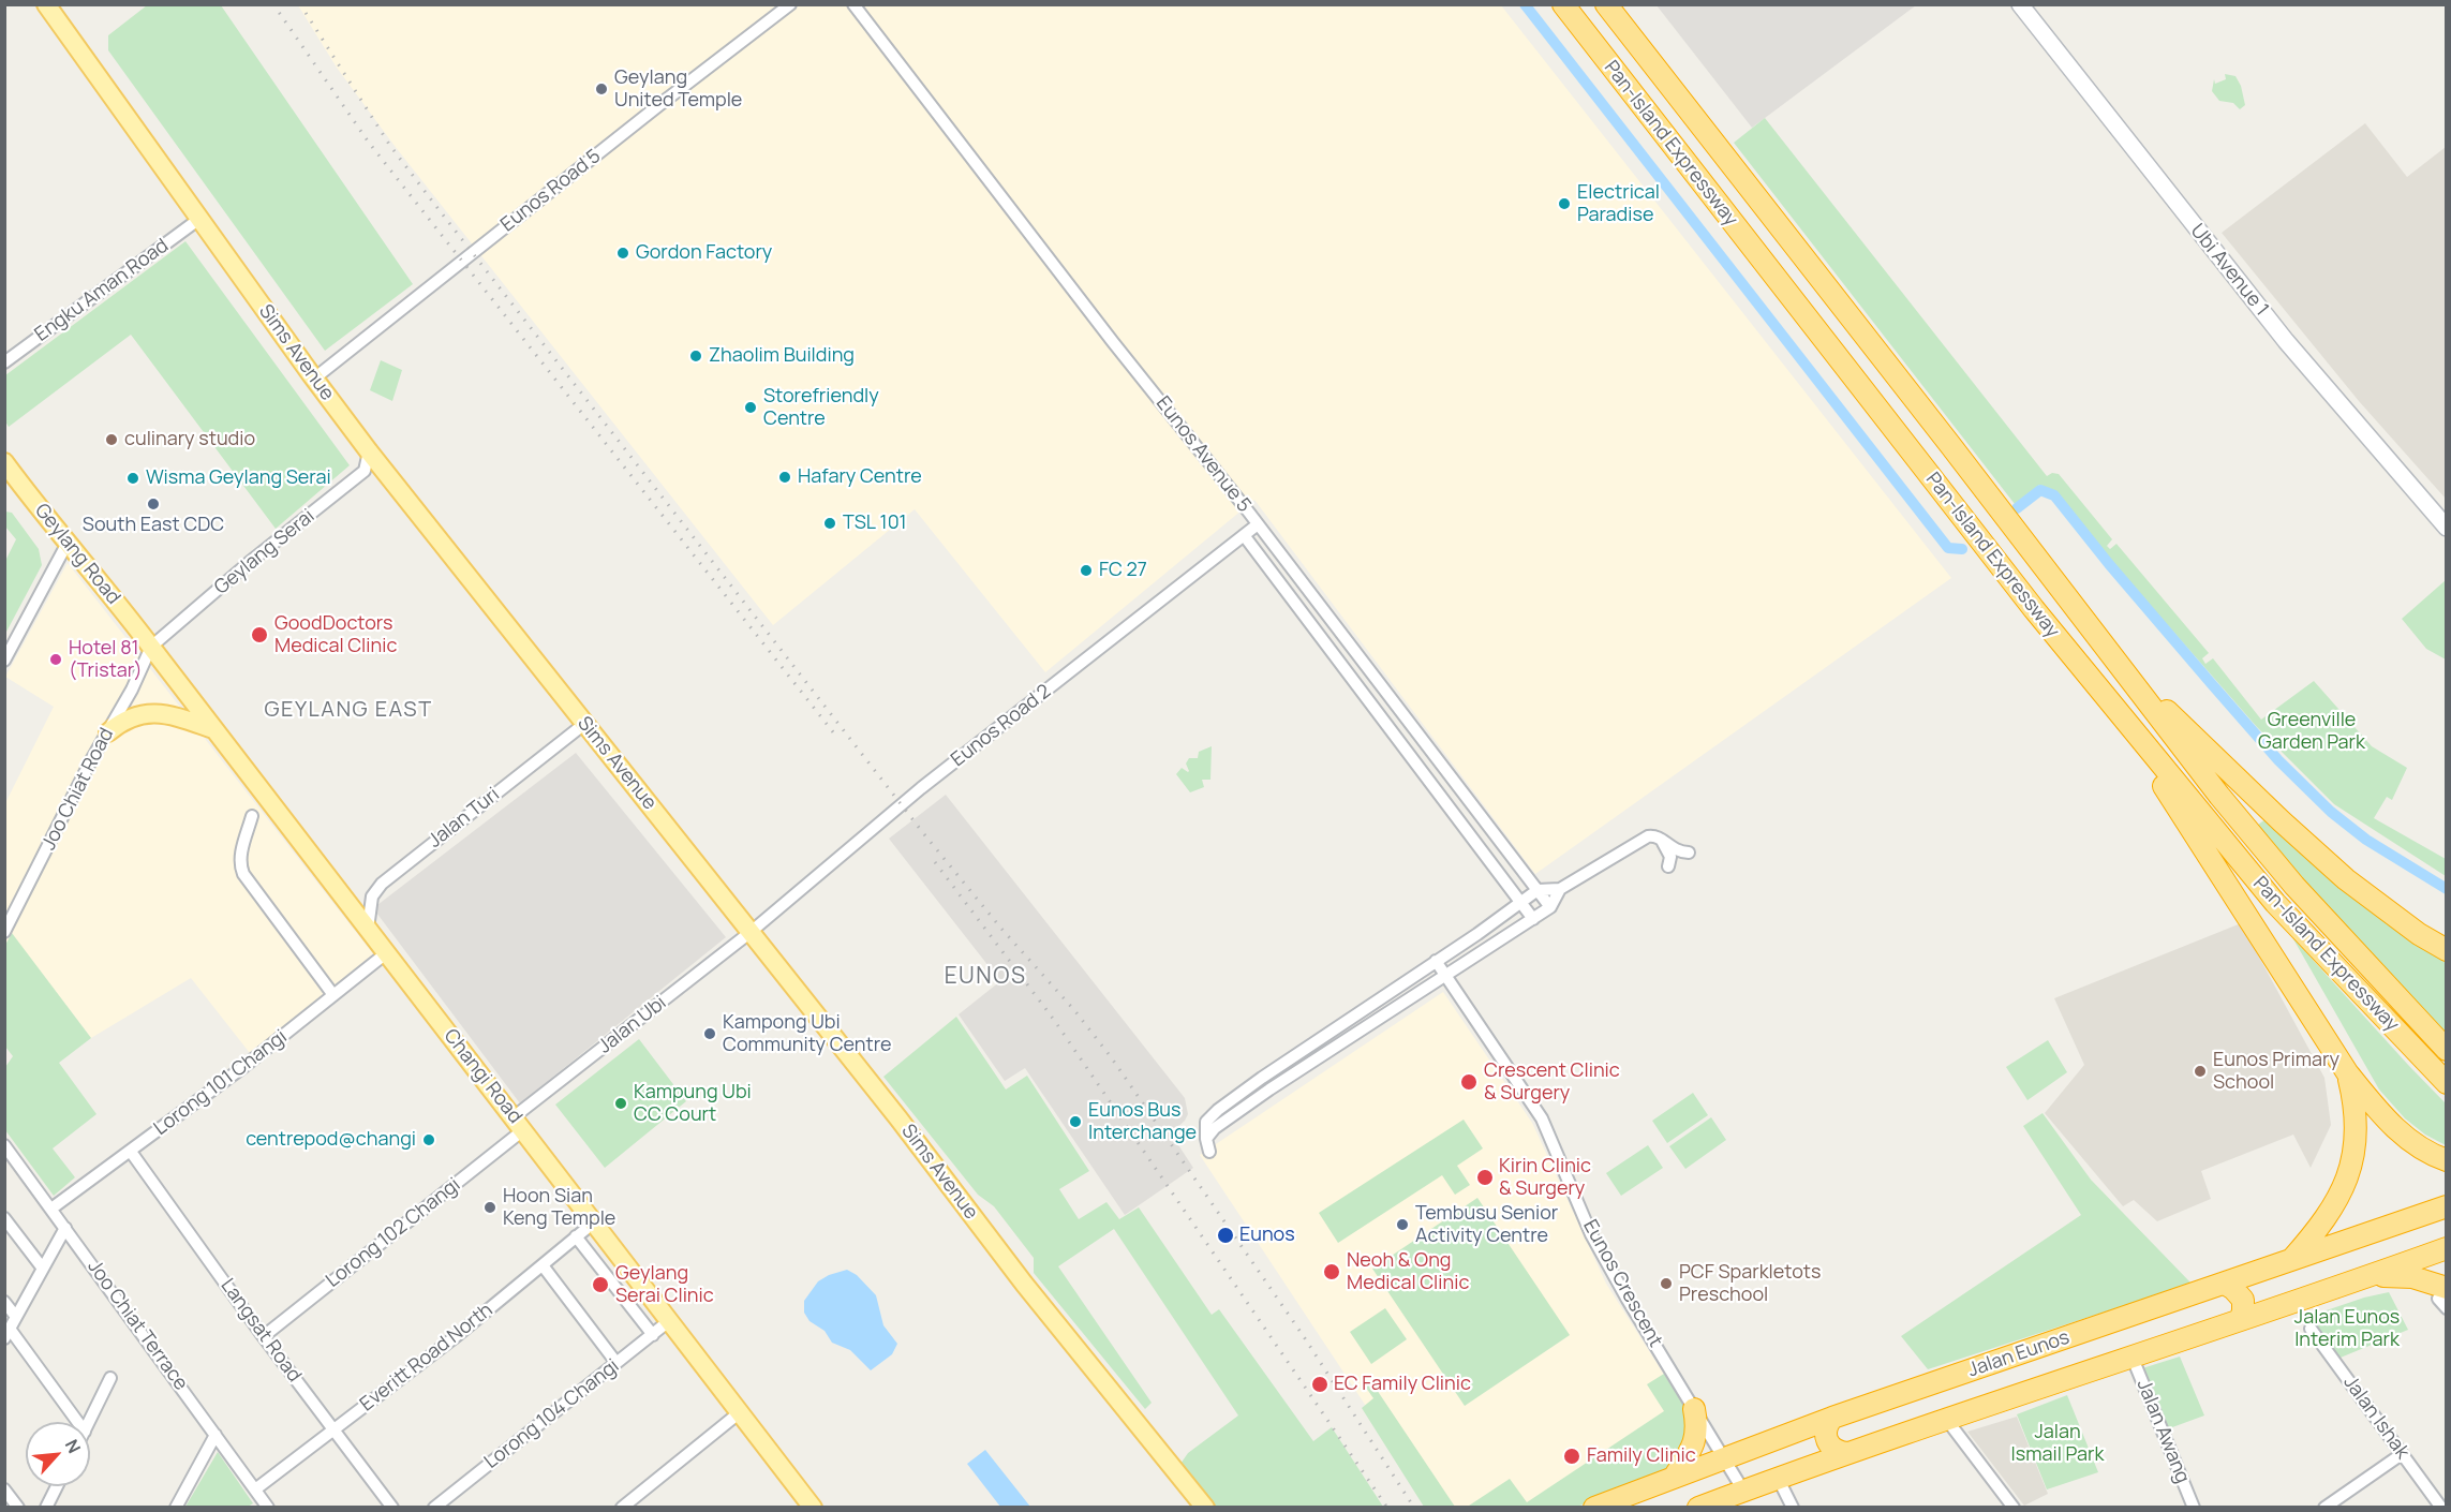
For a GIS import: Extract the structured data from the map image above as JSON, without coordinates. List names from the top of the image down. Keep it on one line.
{"streets":{"highway":["Pan-Island Expressway","Jalan Eunos"],"main road":["Sims Avenue","Geylang Road","Changi Road"],"street":["Eunos Road 5","Ubi Avenue 1","Engku Aman Road","Eunos Avenue 5","Geylang Serai","Eunos Road 2","Joo Chiat Road","Jalan Turi","Jalan Ubi","Lorong 101 Changi","Lorong 102 Changi","Eunos Crescent","Joo Chiat Terrace","Langsat Road","Everitt Road North","Lorong 104 Changi","Jalan Ishak","Jalan Awang"]},"crossings":[["Eunos Road 5","Sims Avenue"],["Engku Aman Road","Sims Avenue"],["Sims Avenue","Geylang Serai"],["Sims Avenue","Eunos Road 2"],["Sims Avenue","Jalan Turi"],["Sims Avenue","Jalan Ubi"],["Eunos Avenue 5","Eunos Road 2"],["Geylang Serai","Geylang Road"],["Geylang Serai","Joo Chiat Road"],["Geylang Serai","Changi Road"],["Geylang Road","Joo Chiat Road"],["Geylang Road","Changi Road"],["Eunos Road 2","Jalan Ubi"],["Joo Chiat Road","Changi Road"],["Jalan Turi","Changi Road"],["Jalan Ubi","Changi Road"],["Jalan Ubi","Lorong 102 Changi"],["Changi Road","Lorong 101 Changi"],["Changi Road","Lorong 102 Changi"],["Changi Road","Everitt Road North"],["Changi Road","Lorong 104 Changi"],["Lorong 101 Changi","Joo Chiat Terrace"],["Lorong 101 Changi","Langsat Road"],["Lorong 102 Changi","Langsat Road"],["Eunos Crescent","Jalan Eunos"],["Joo Chiat Terrace","Everitt Road North"],["Langsat Road","Everitt Road North"],["Jalan Eunos","Jalan Awang"]],"districts":["GEYLANG EAST","EUNOS"],"parks":["Greenville Garden Park","Jalan Eunos Interim Park","Jalan Ismail Park"],"places":["Geylang United Temple","Electrical Paradise","Gordon Factory","Zhaolim Building","Storefriendly Centre","culinary studio","Hafary Centre","Wisma Geylang Serai","South East CDC","TSL 101","FC 27","GoodDoctors Medical Clinic","Hotel 81 (Tristar)","Kampong Ubi Community Centre","Eunos Primary School","Crescent Clinic & Surgery","Kampung Ubi CC Court","Eunos Bus Interchange","centrepod@changi","Kirin Clinic & Surgery","Hoon Sian Keng Temple","Tembusu Senior Activity Centre","Eunos","Neoh & Ong Medical Clinic","PCF Sparkletots Preschool","Geylang Serai Clinic","EC Family Clinic","Family Clinic"],"north":"top right"}
